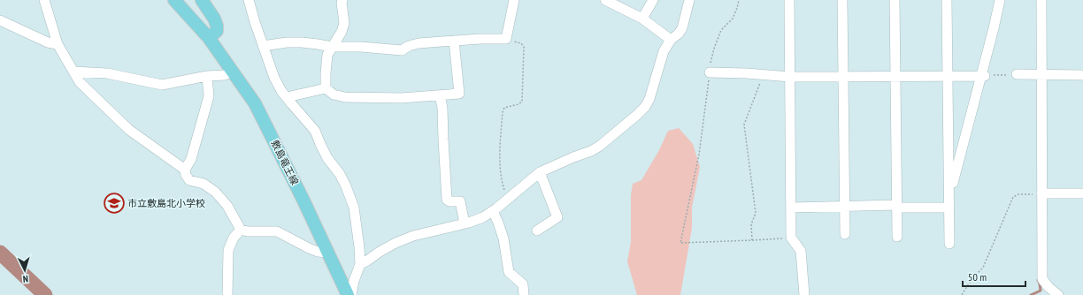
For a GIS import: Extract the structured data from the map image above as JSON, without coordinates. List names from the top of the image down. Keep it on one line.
{"streets":{"main road":["敷島竜王線"]},"places":{"school or university":["市立敷島北小学校"]},"scale_bar":"50 m","north":"bottom"}
